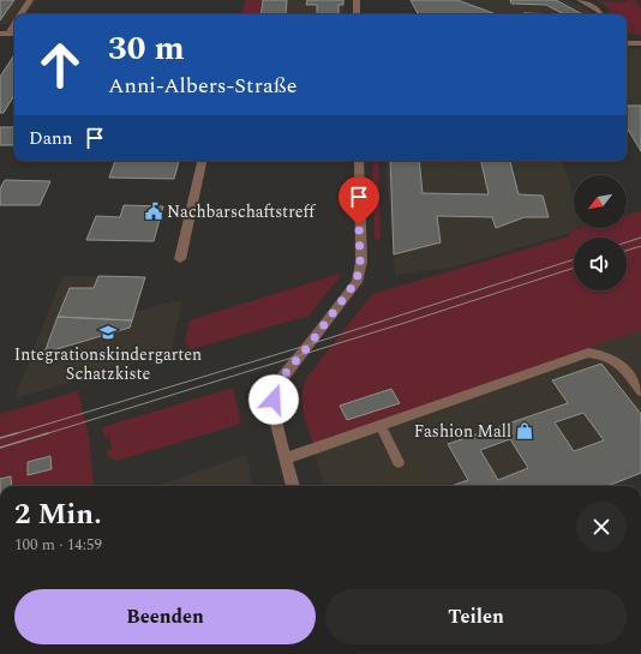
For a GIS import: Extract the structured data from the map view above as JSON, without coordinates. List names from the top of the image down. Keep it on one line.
{"places":{"public building":["Nachbarschaftstreff"],"school or university":["Integrationskindergarten Schatzkiste"],"shop":["Fashion Mall"]},"north":"bottom left","page":{"turn":["30 m","Anni-Albers-Straße"],"then":"Dann","heading":["2 Min.","100 m · 14:59"],"buttons":["Beenden","Teilen"]}}
